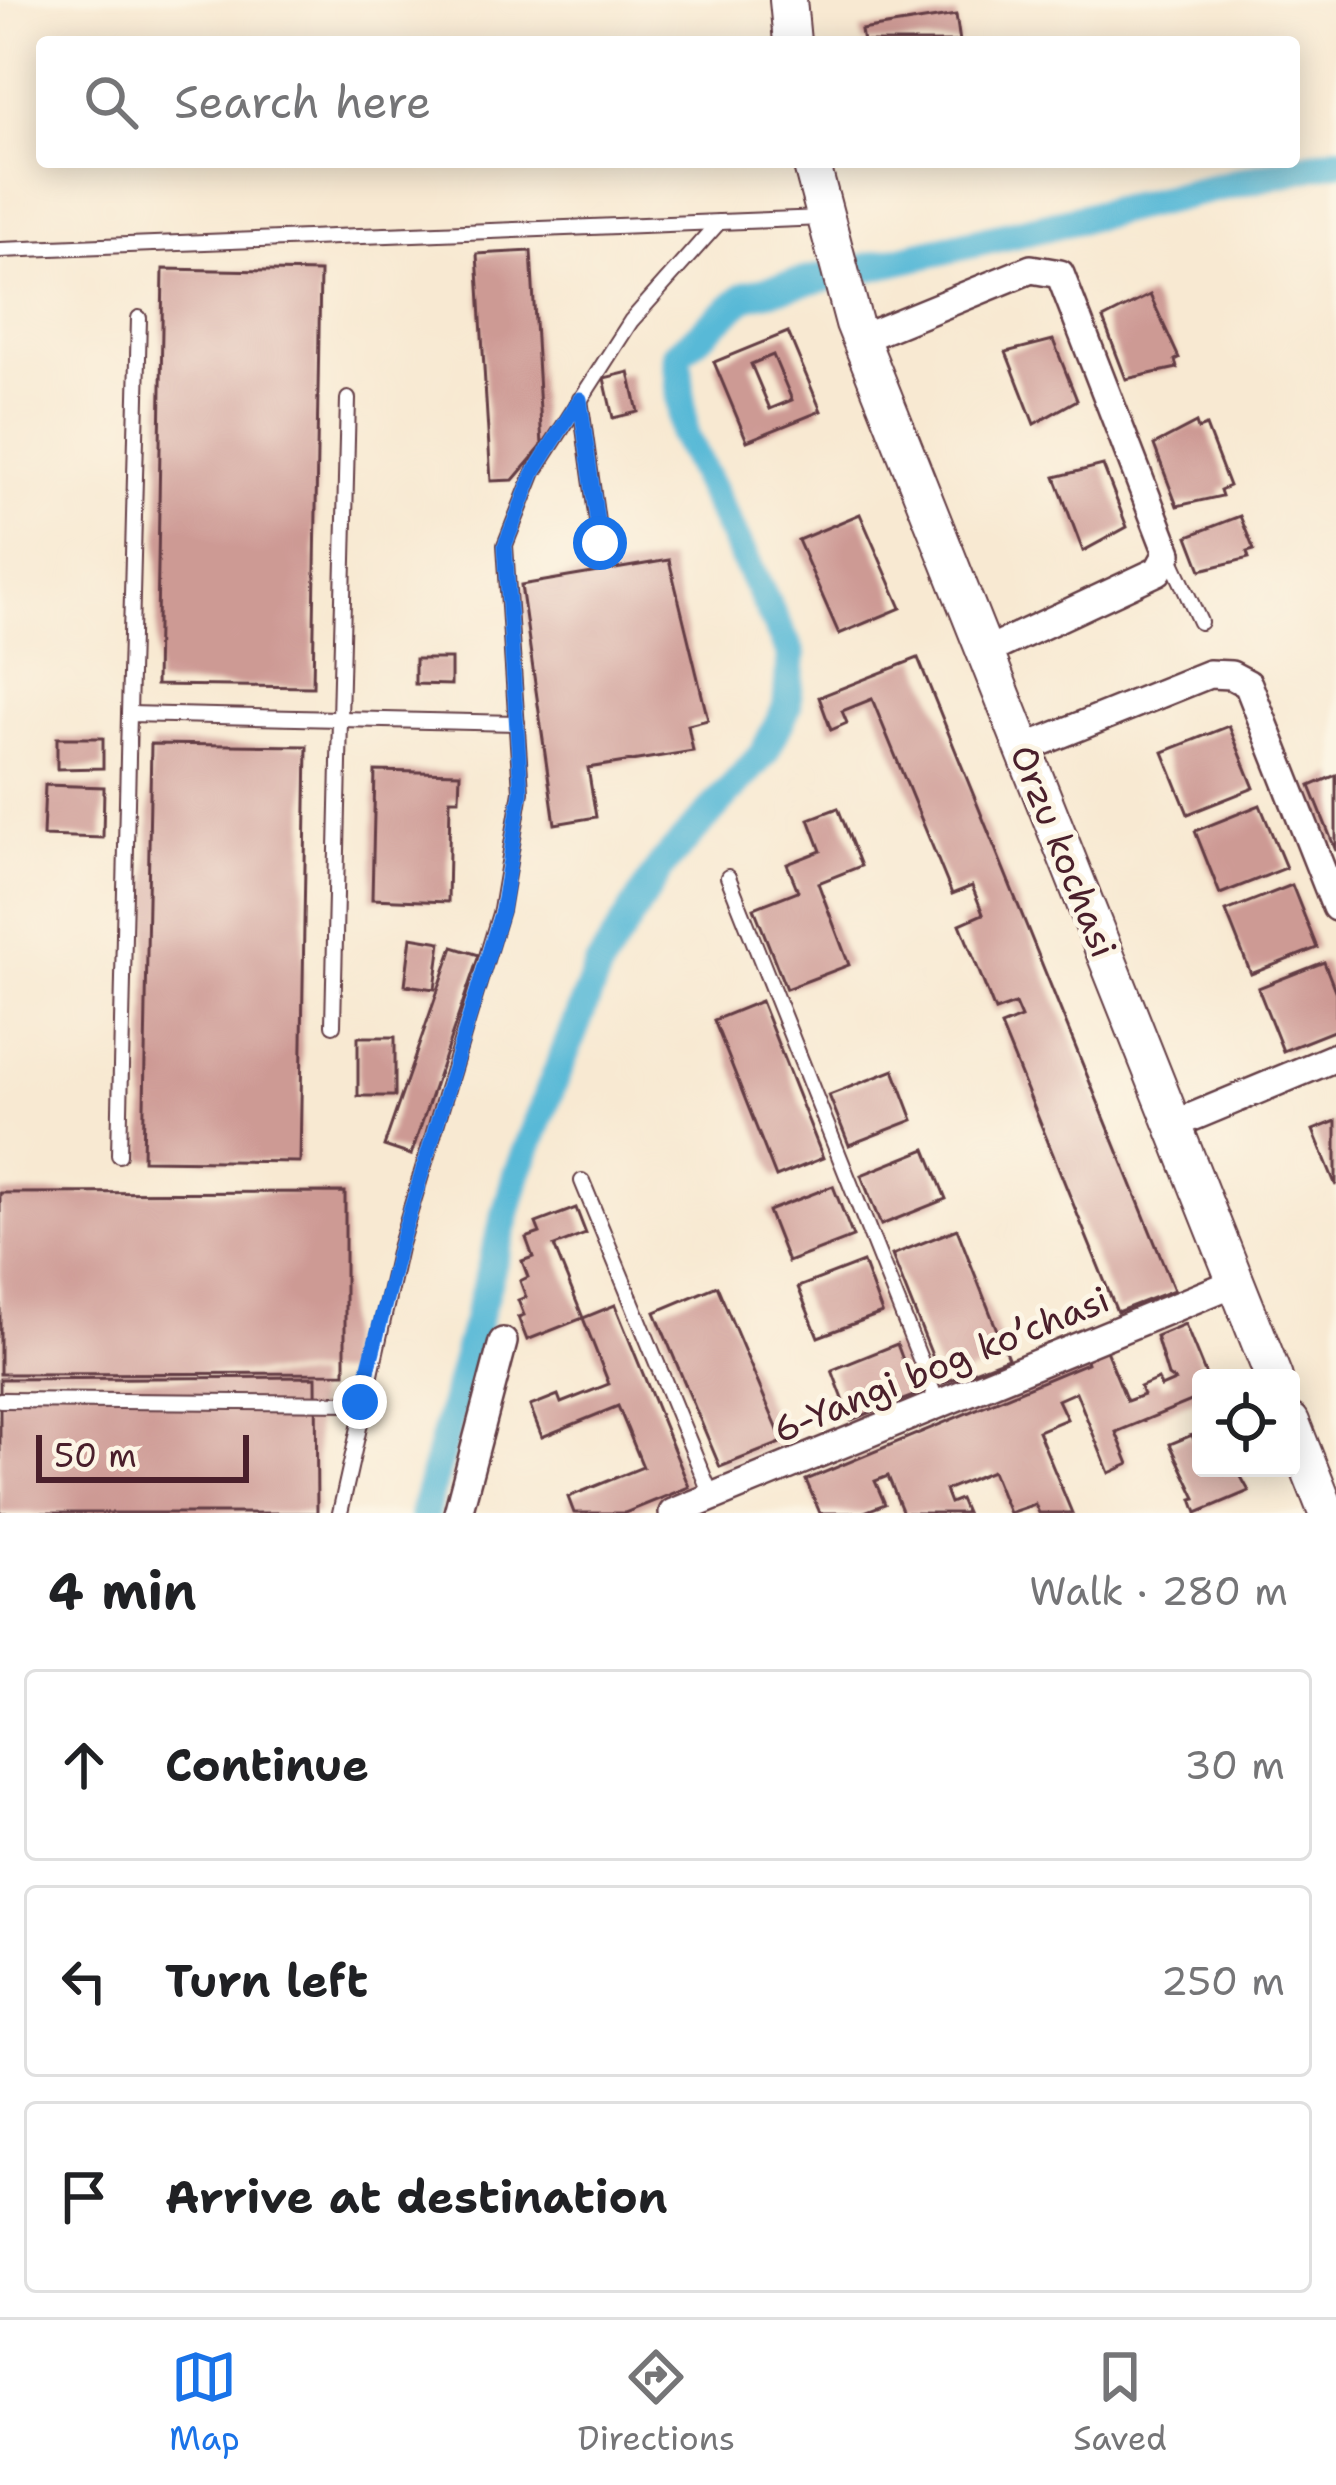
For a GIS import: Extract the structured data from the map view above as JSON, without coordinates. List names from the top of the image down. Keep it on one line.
{"streets":{"main road":["Orzu kochasi"],"street":["6-Yangi bog koʼchasi"]},"crossings":[["Orzu kochasi","6-Yangi bog koʼchasi"]],"scale_bar":"50 m","page":{"search":"Search here","scale":"50 m","heading":["4 min","Walk · 280 m"],"list":[["Continue","30 m"],["Turn left","250 m"],"Arrive at destination"],"nav":["Map","Directions","Saved"]}}
